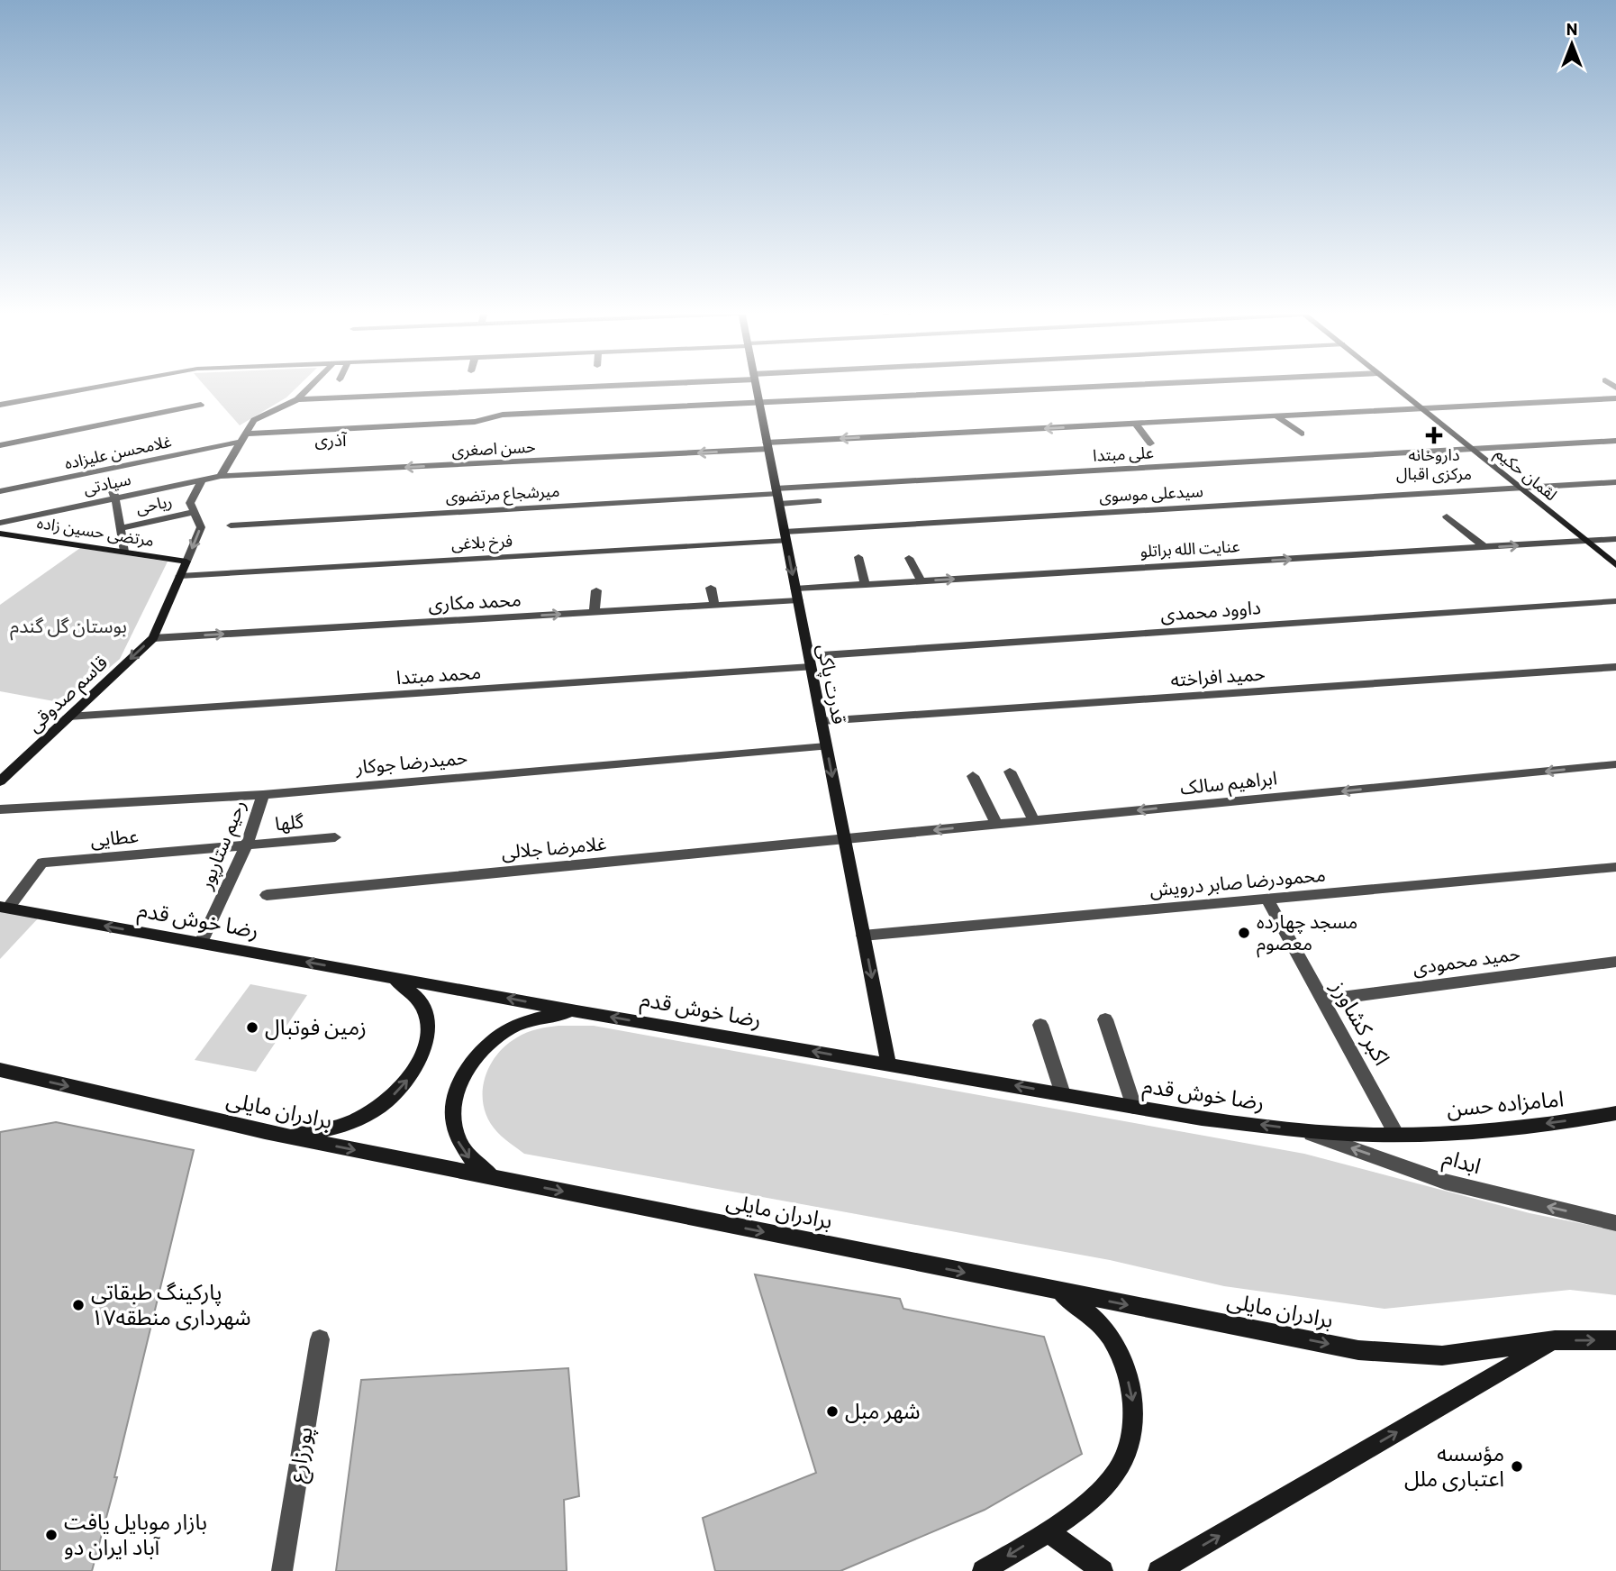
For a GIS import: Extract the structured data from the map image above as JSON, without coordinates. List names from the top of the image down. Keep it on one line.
{"streets":{"street":["حسن اصغری","غلامحسن علیزاده","علی مبتدا","لقمان حکیم","سیادتی","میرشجاع مرتضوی","سیدعلی موسوی","ریاحی","مرتضی حسین زاده","فرخ بلاغی","عنایت الله براتلو","محمد مکاری","داوود محمدی","محمد مبتدا","حمید افراخته","قدرت پاکی","قاسم صدوقی","حمیدرضا جوکار","ابراهیم سالک","گلها","عطایی","رحیم ستارپور","غلامرضا جلالی","محمودرضا صابر درویش","رضا خوش قدم","حمید محمودی","اکبر کشاورز","امامزاده حسن","برادران مایلی","ابدام","پورزارع"]},"crossings":[["حسن اصغری","لقمان حکیم"],["حسن اصغری","سیادتی"],["حسن اصغری","قدرت پاکی"],["غلامحسن علیزاده","قدرت پاکی"],["علی مبتدا","لقمان حکیم"],["علی مبتدا","میرشجاع مرتضوی"],["علی مبتدا","قدرت پاکی"],["لقمان حکیم","سیدعلی موسوی"],["لقمان حکیم","عنایت الله براتلو"],["میرشجاع مرتضوی","قدرت پاکی"],["سیدعلی موسوی","فرخ بلاغی"],["سیدعلی موسوی","قدرت پاکی"],["مرتضی حسین زاده","قاسم صدوقی"],["فرخ بلاغی","قدرت پاکی"],["فرخ بلاغی","قاسم صدوقی"],["عنایت الله براتلو","محمد مکاری"],["عنایت الله براتلو","قدرت پاکی"],["محمد مکاری","قدرت پاکی"],["محمد مکاری","قاسم صدوقی"],["داوود محمدی","محمد مبتدا"],["داوود محمدی","قدرت پاکی"],["محمد مبتدا","قدرت پاکی"],["محمد مبتدا","قاسم صدوقی"],["حمید افراخته","قدرت پاکی"],["قدرت پاکی","حمیدرضا جوکار"],["قدرت پاکی","ابراهیم سالک"],["قدرت پاکی","غلامرضا جلالی"],["قدرت پاکی","محمودرضا صابر درویش"],["قدرت پاکی","رضا خوش قدم"],["حمیدرضا جوکار","رحیم ستارپور"],["ابراهیم سالک","غلامرضا جلالی"],["گلها","عطایی"],["گلها","رحیم ستارپور"],["عطایی","رحیم ستارپور"],["عطایی","رضا خوش قدم"],["رحیم ستارپور","رضا خوش قدم"],["محمودرضا صابر درویش","اکبر کشاورز"],["رضا خوش قدم","اکبر کشاورز"],["رضا خوش قدم","امامزاده حسن"],["رضا خوش قدم","ابدام"],["حمید محمودی","اکبر کشاورز"],["اکبر کشاورز","امامزاده حسن"]],"one_way":["عنایت الله براتلو","محمد مکاری","قدرت پاکی","قاسم صدوقی","ابراهیم سالک","رضا خوش قدم","امامزاده حسن","برادران مایلی","ابدام"],"districts":["آذری"],"parks":["بوستان گل گندم"],"places":{"health":["داروخانه مرکزی اقبال"],"other":["مسجد چهارده معصوم","زمین فوتبال","پارکینگ طبقاتی شهرداری منطقه۱۷","شهر مبل","مؤسسه اعتباری ملل","بازار موبایل یافت آباد ایران دو"]},"north":"top"}
